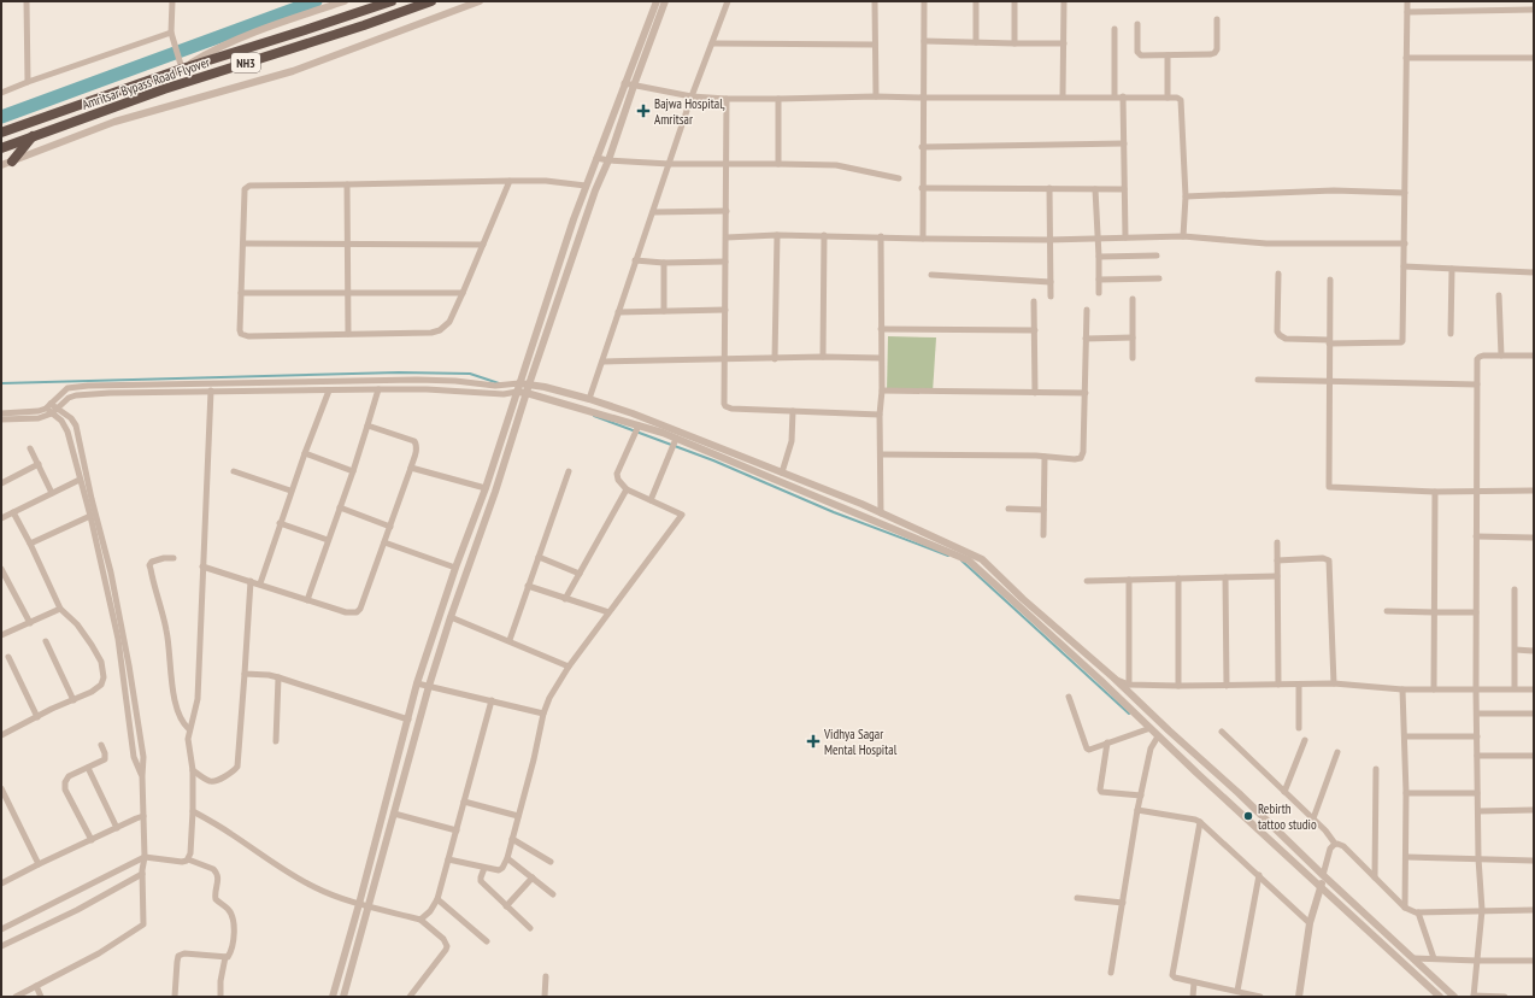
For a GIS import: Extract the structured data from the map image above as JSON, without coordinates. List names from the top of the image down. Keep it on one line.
{"streets":{"highway":["NH3","Amritsar Bypass Road Flyover"]},"crossings":[["NH3","Amritsar Bypass Road Flyover"]],"places":{"health":["Bajwa Hospital, Amritsar","Vidhya Sagar Mental Hospital"],"other":["Rebirth tattoo studio"]}}
